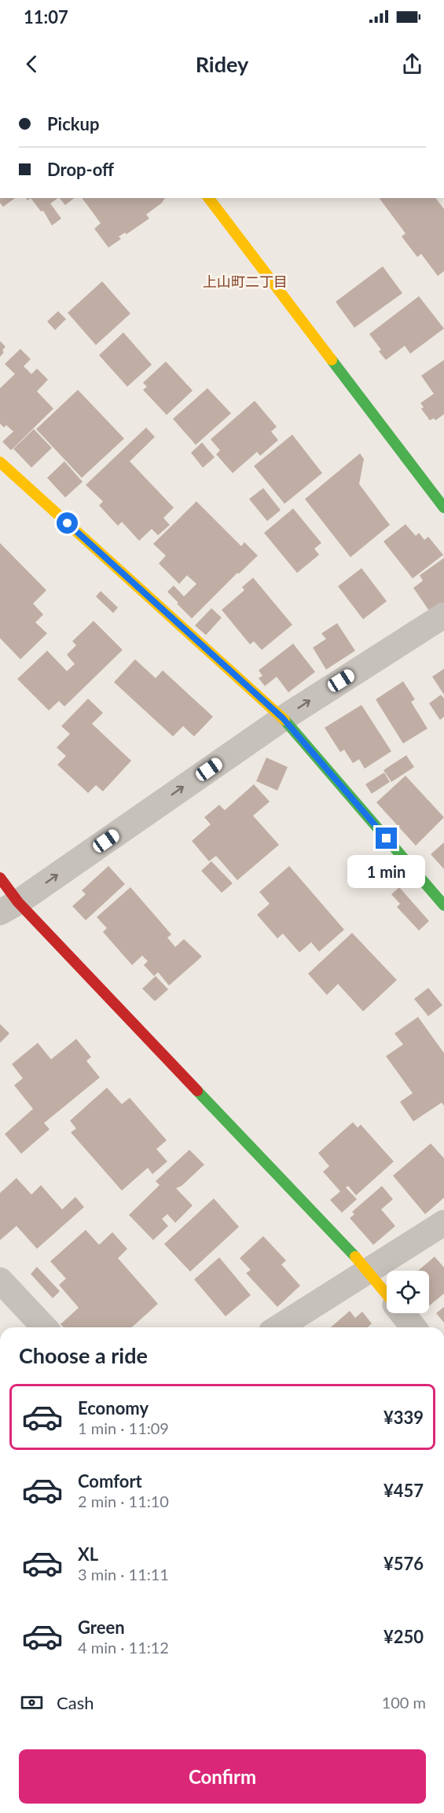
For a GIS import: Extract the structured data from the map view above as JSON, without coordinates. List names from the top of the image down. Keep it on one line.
{"districts":["上山町二丁目"],"page":{"status":"11:07","header":"Ridey","banner":["Pickup","Drop-off"],"bubble":"1 min","heading":"Choose a ride","list":[{"name":"Economy","note":"1 min · 11:09","value":"¥339"},{"name":"Comfort","note":"2 min · 11:10","value":"¥457"},{"name":"XL","note":"3 min · 11:11","value":"¥576"},{"name":"Green","note":"4 min · 11:12","value":"¥250"}],"pay":["Cash","100 m"],"buttons":"Confirm"}}
